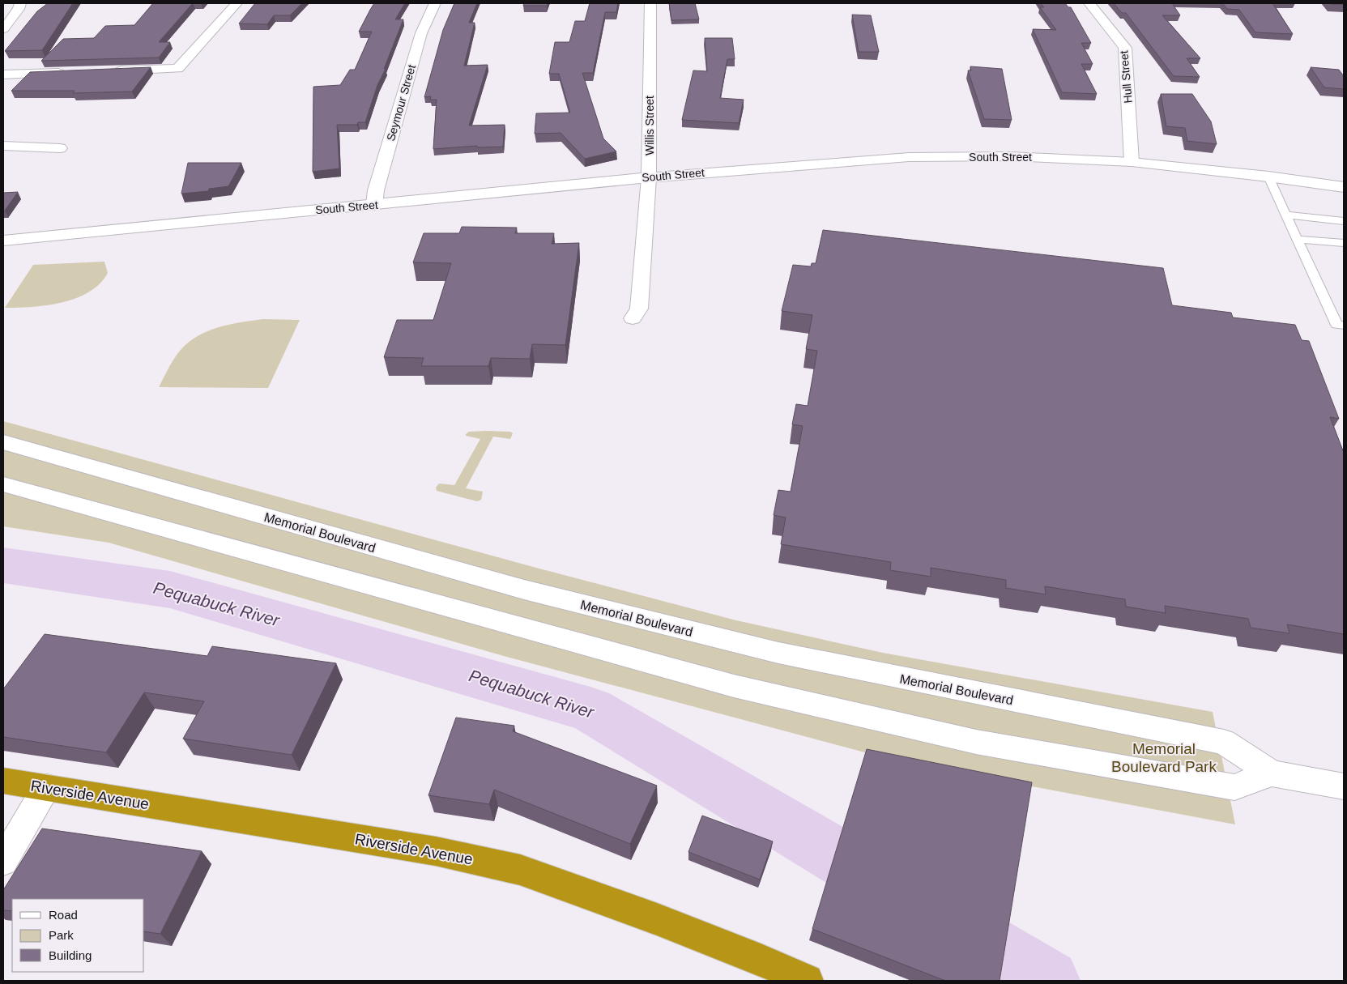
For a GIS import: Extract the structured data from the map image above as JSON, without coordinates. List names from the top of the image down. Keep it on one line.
{"streets":{"highway":["Riverside Avenue"],"main road":["Hull Street","Seymour Street","Willis Street","South Street","Memorial Boulevard"]},"crossings":[["Hull Street","South Street"],["Seymour Street","South Street"],["Willis Street","South Street"]],"water":["Pequabuck River"],"parks":["Memorial Boulevard Park"],"legend":["Road","Park","Building"]}
